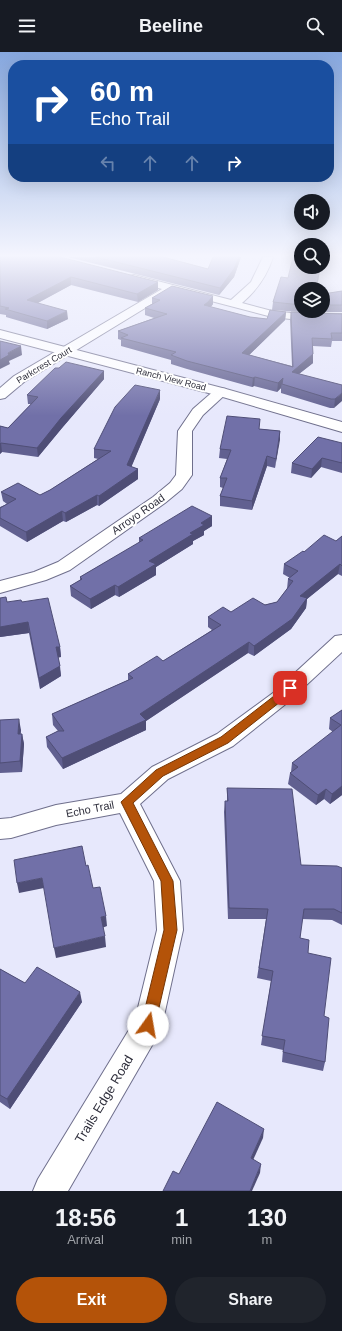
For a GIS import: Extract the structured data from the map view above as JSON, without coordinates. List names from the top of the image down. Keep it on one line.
{"streets":{"street":["Parkcrest Court","Ranch View Road","Arroyo Road","Echo Trail","Trails Edge Road"]},"crossings":[["Parkcrest Court","Ranch View Road"],["Ranch View Road","Arroyo Road"],["Echo Trail","Trails Edge Road"]],"page":{"header":"Beeline","turn":["60 m","Echo Trail"],"eta":["18:56","Arrival","1","min","130","m"],"buttons":["Exit","Share"]}}
